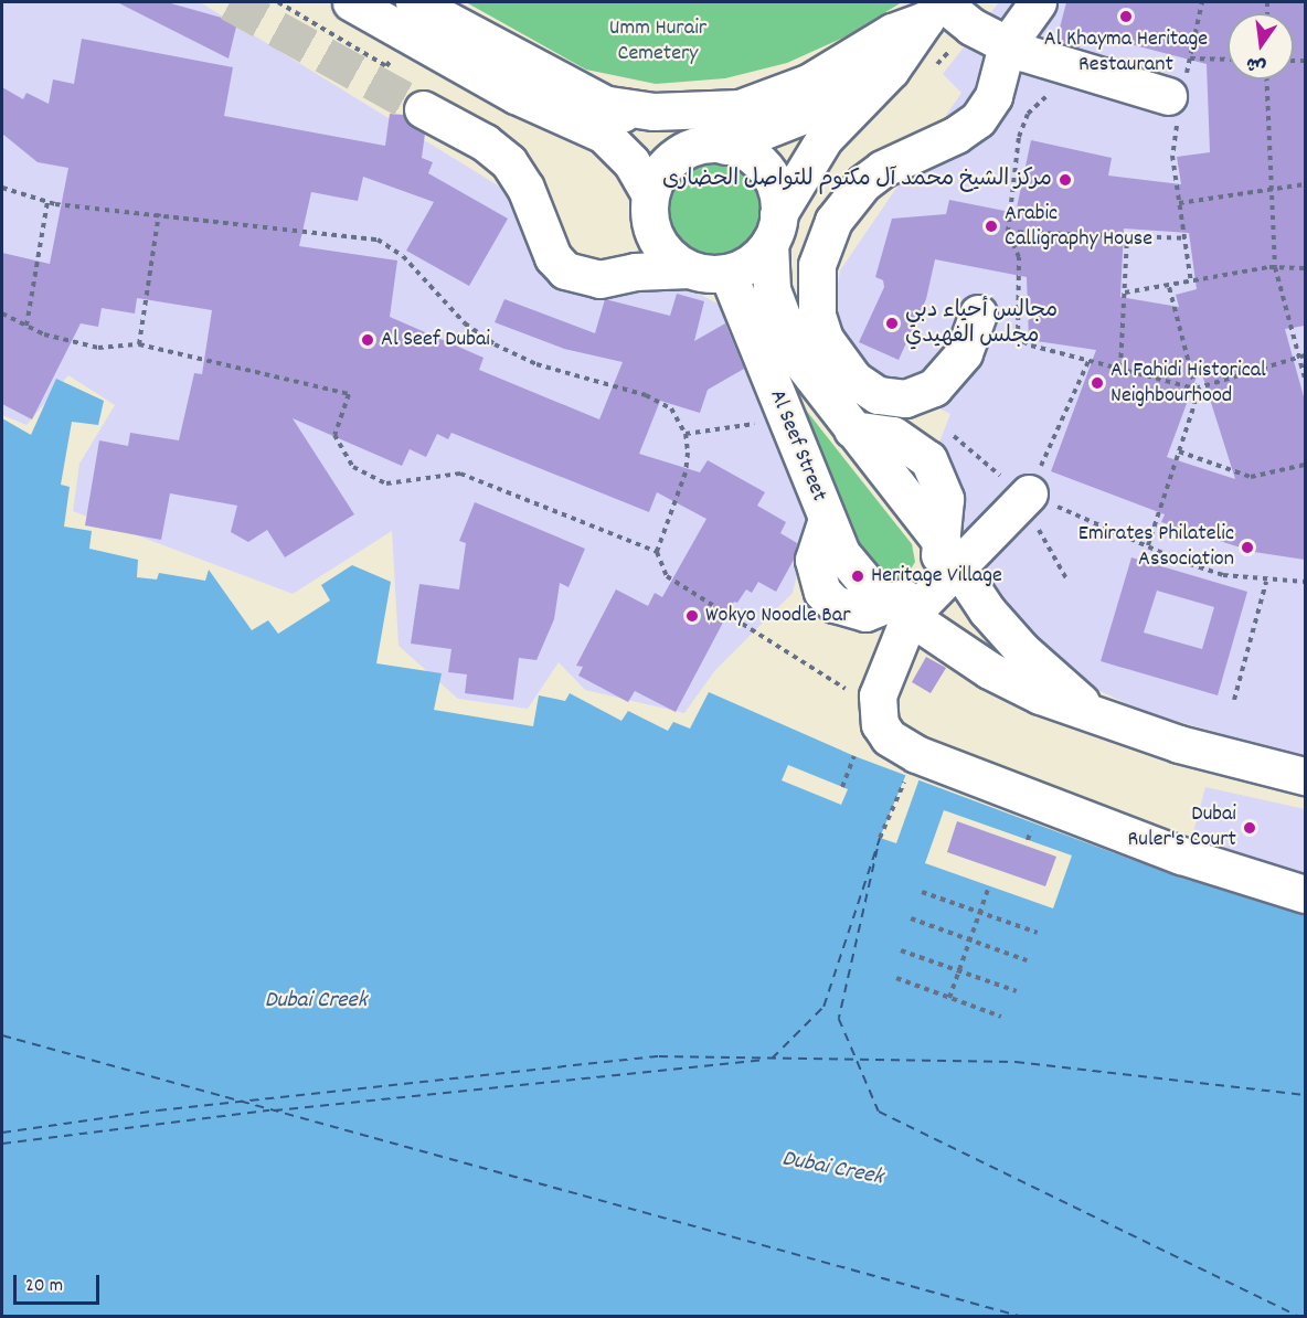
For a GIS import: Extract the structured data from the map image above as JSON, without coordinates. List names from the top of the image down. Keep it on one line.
{"streets":{"street":["Al Seef Street"]},"water":["Dubai Creek"],"parks":["Umm Hurair Cemetery"],"places":["Al Khayma Heritage Restaurant","مركز الشيخ محمد آل مكتوم للتواصل الحضارى","Arabic Calligraphy House","مجالس أحياء دبي مجلس الفهيدي","Al Seef Dubai","Al Fahidi Historical Neighbourhood","Emirates Philatelic Association","Heritage Village","Wokyo Noodle Bar","Dubai Ruler's Court"],"scale_bar":"20 m","north":"bottom"}
